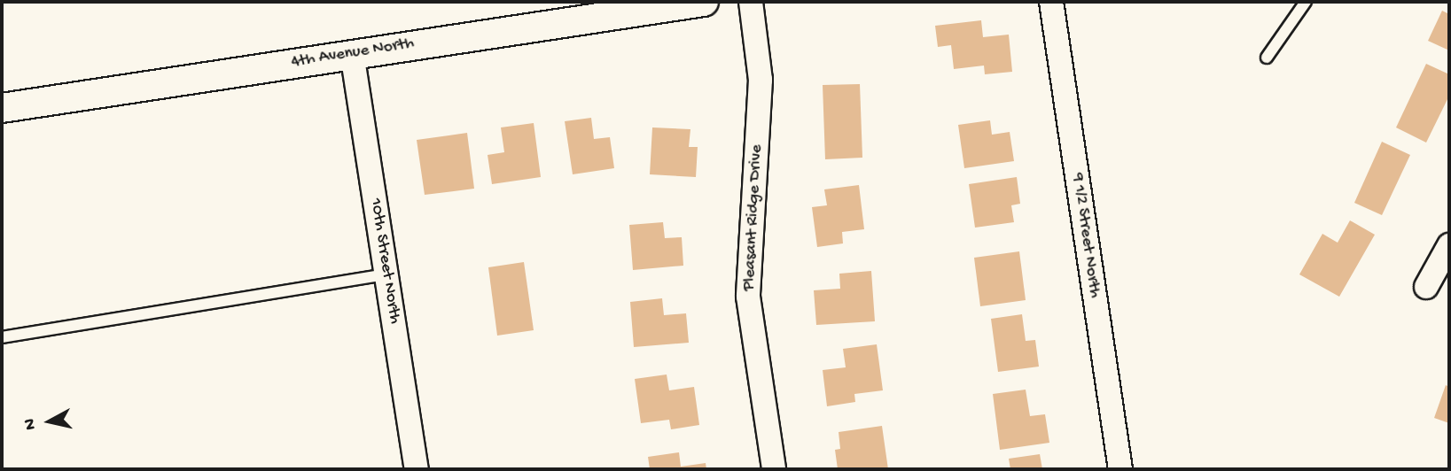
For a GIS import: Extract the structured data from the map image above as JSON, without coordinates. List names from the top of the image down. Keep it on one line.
{"streets":{"street":["4th Avenue North","Pleasant Ridge Drive","9 1/2 Street North","10th Street North"]},"crossings":[["4th Avenue North","10th Street North"]],"north":"left"}
